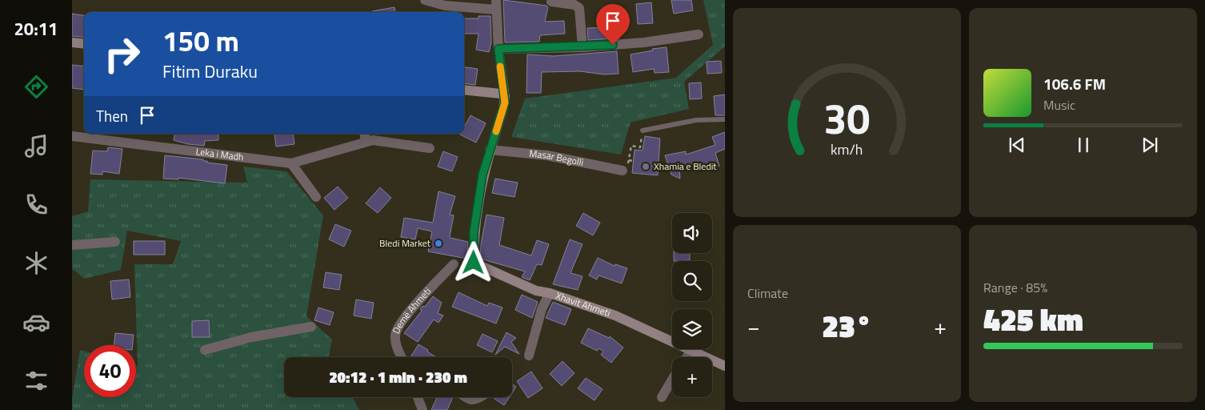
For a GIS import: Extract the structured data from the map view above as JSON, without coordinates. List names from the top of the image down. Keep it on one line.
{"streets":{"street":["Leka i Madh","Masar Begolli","Xhavit Ahmeti","Demë Ahmeti"]},"crossings":[["Masar Begolli","Xhavit Ahmeti"]],"places":["Xhamia e Bledit","Bledi Market"],"page":{"tabs":"20:11","turn":["150 m","Fitim Duraku"],"song":["106.6 FM","Music"],"then":"Then","map_buttons":"+","tile":["Climate",["Range · 85%","425 km"]],"heat":["−","23°","+"],"limit":"40","trip":"20:12 · 1 min · 230 m","gauge":["30","km/h"]}}
